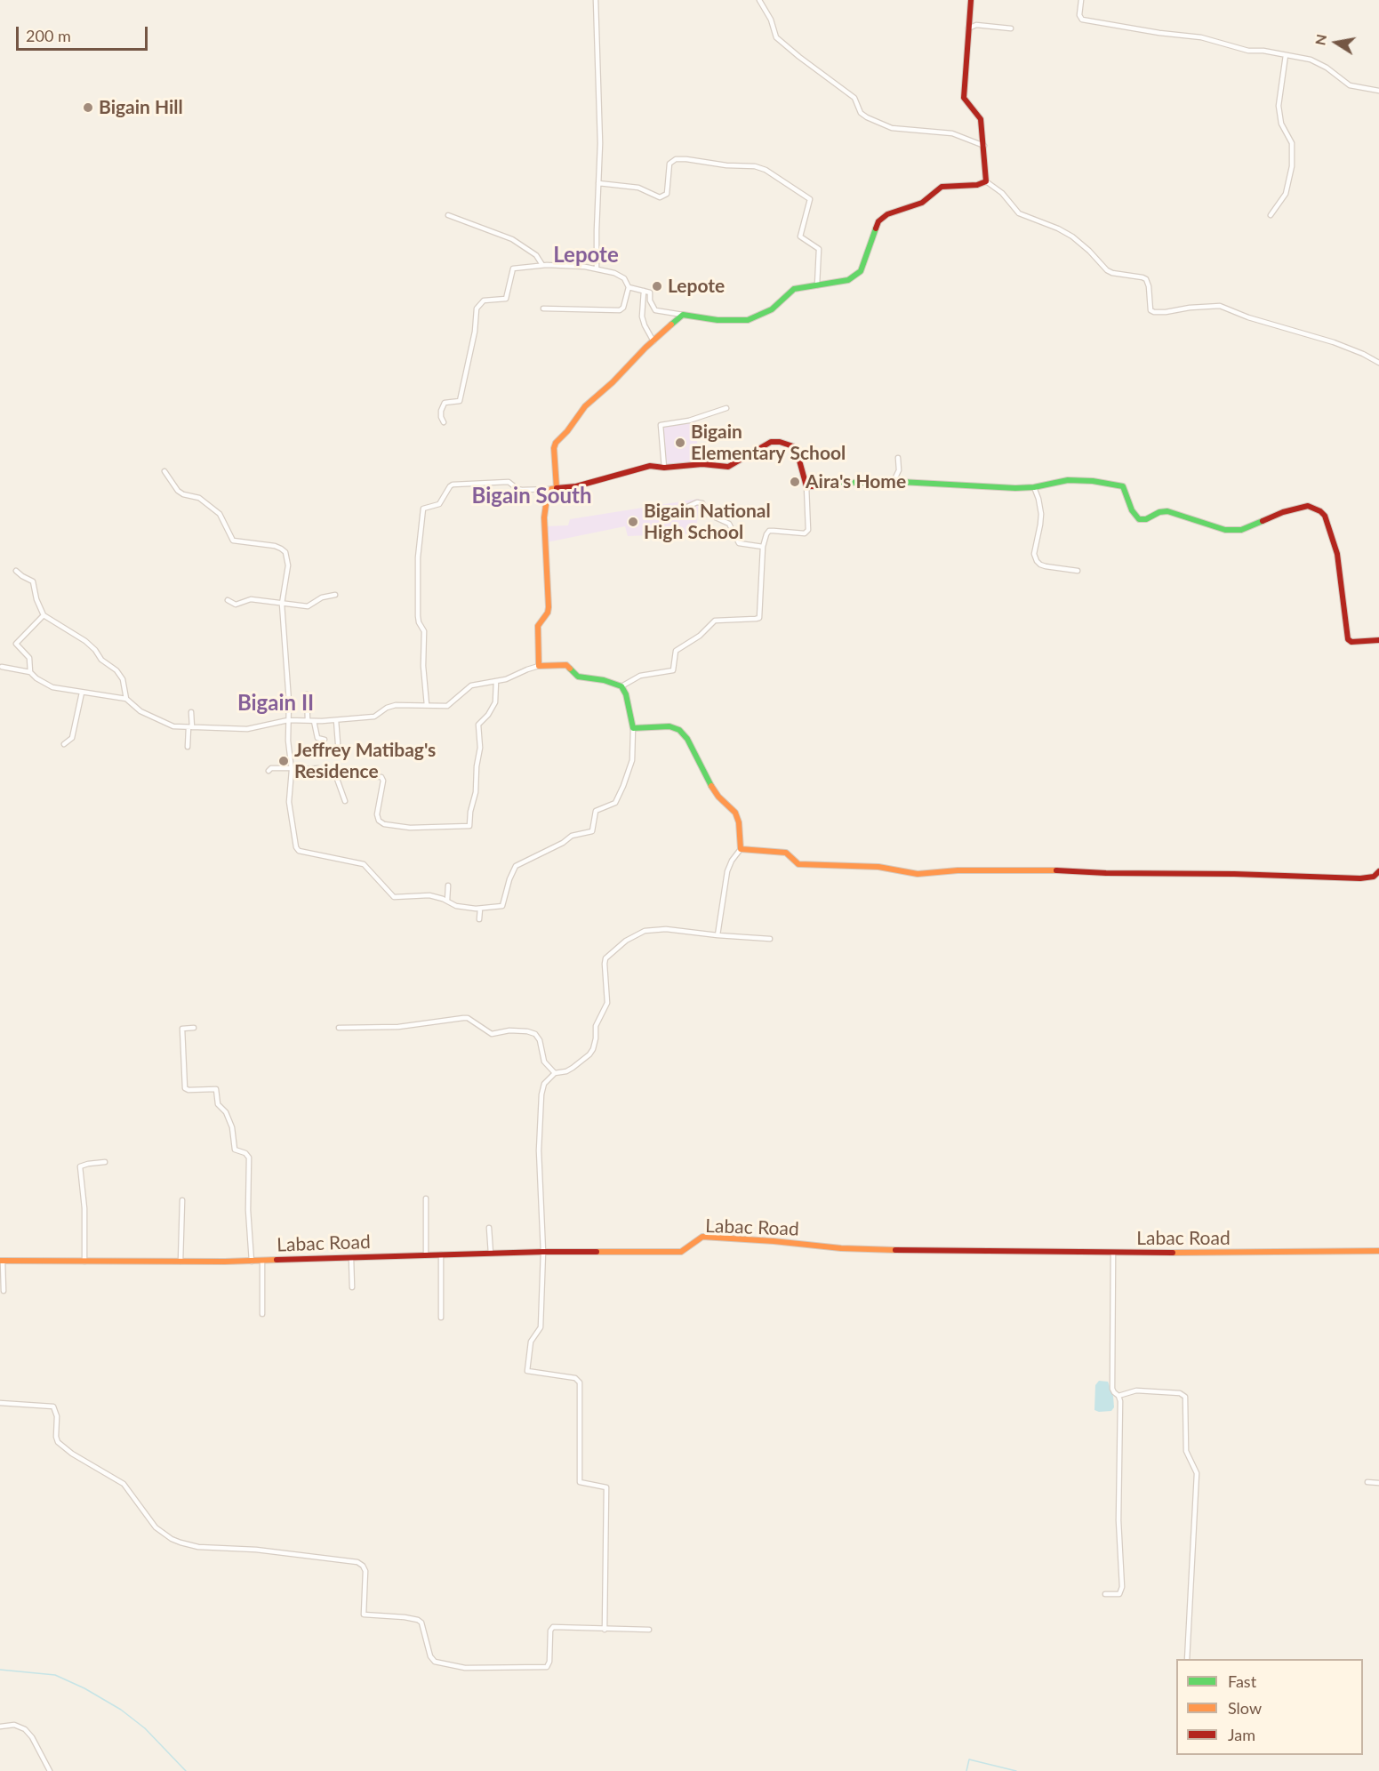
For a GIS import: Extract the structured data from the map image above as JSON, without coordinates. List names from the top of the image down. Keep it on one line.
{"streets":{"street":["Labac Road"]},"districts":["Lepote","Bigain South","Bigain II"],"places":["Bigain Hill","Lepote","Bigain Elementary School","Aira's Home","Bigain National High School","Jeffrey Matibag's Residence"],"legend":["Fast","Slow","Jam"],"scale_bar":"200 m","north":"left"}
